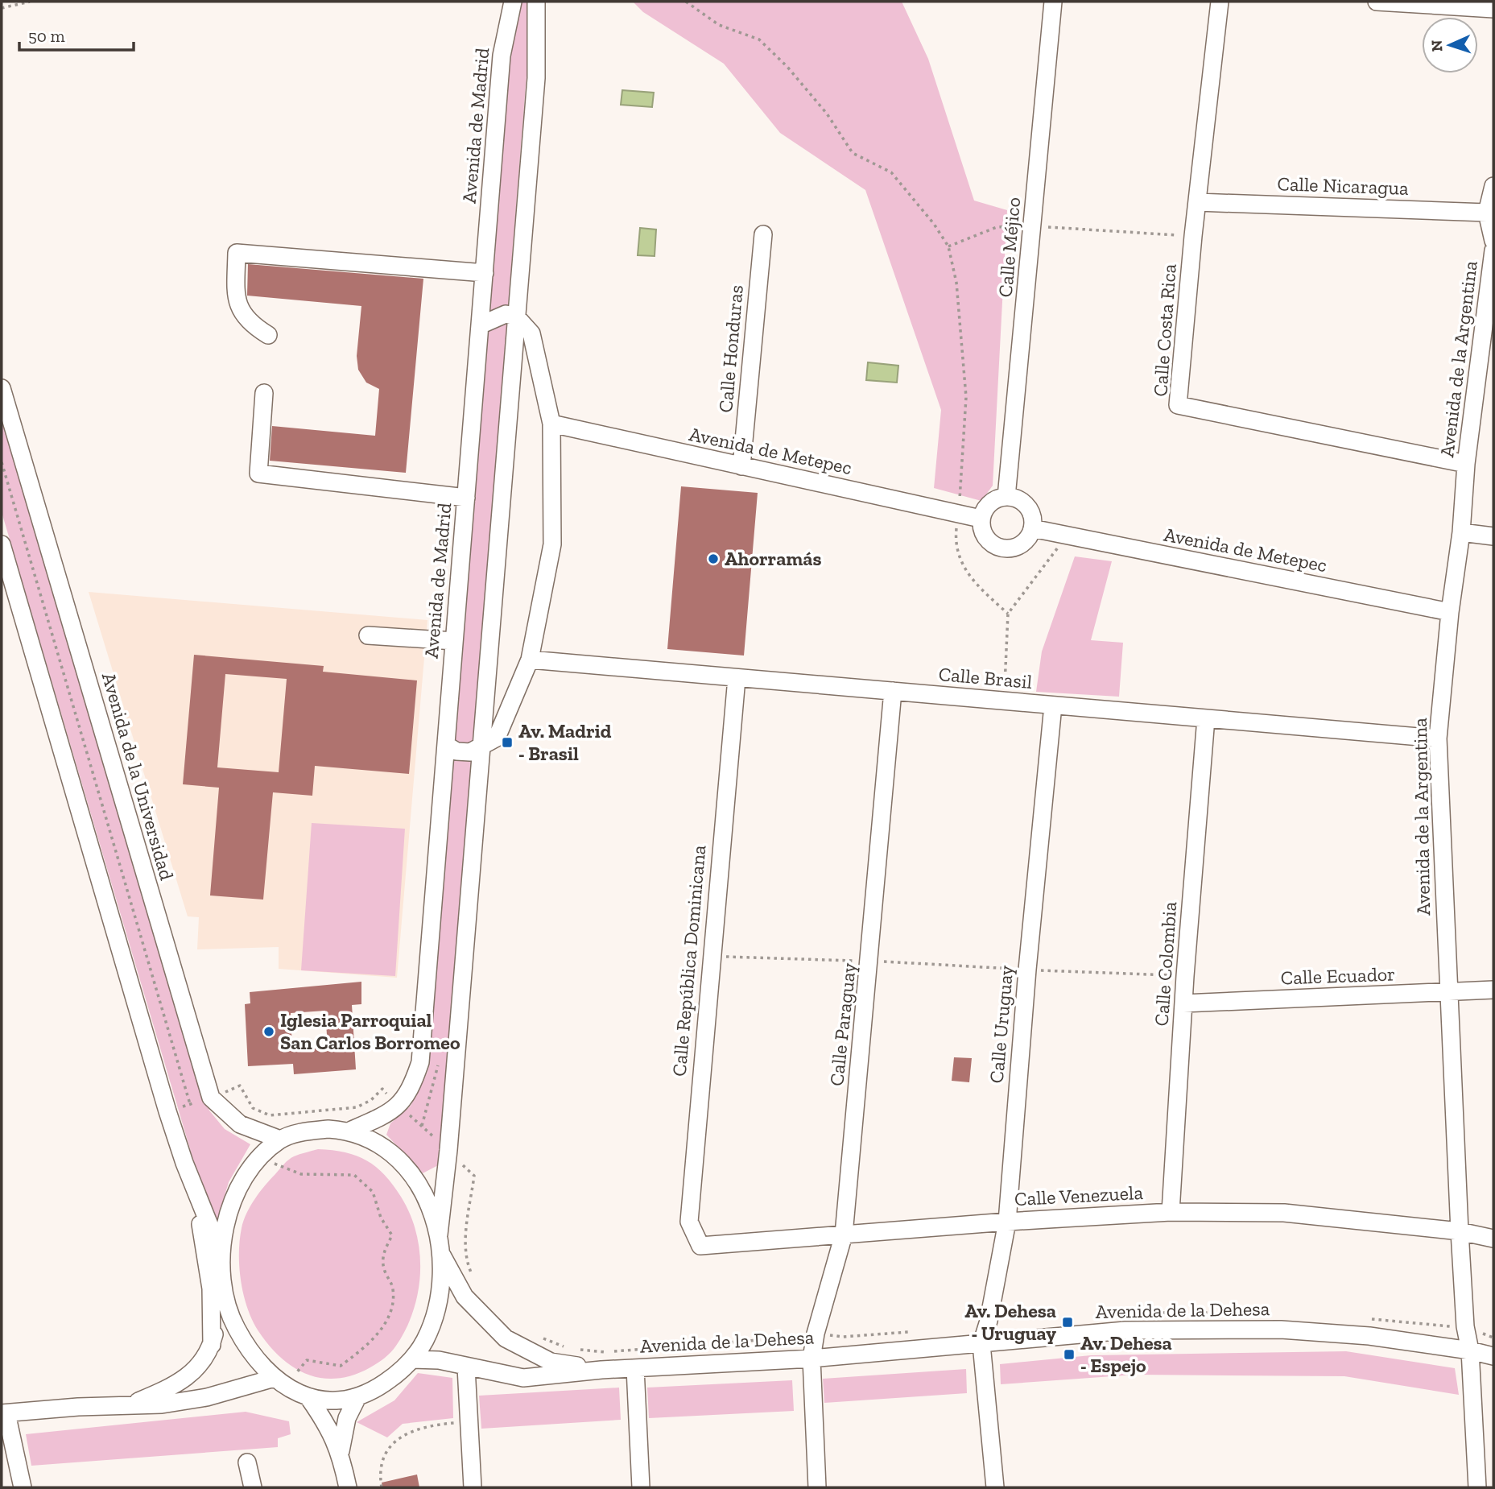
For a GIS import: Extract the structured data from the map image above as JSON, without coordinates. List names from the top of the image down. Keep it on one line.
{"streets":{"street":["Avenida de Madrid","Calle Nicaragua","Calle Méjico","Calle Costa Rica","Calle Honduras","Avenida de la Argentina","Avenida de Metepec","Calle Brasil","Avenida de la Universidad","Calle República Dominicana","Calle Colombia","Calle Ecuador","Calle Paraguay","Calle Uruguay","Calle Venezuela","Avenida de la Dehesa"]},"crossings":[["Calle Nicaragua","Calle Costa Rica"],["Calle Nicaragua","Avenida de la Argentina"],["Calle Méjico","Avenida de Metepec"],["Calle Costa Rica","Avenida de la Argentina"],["Calle Honduras","Avenida de Metepec"],["Avenida de la Argentina","Avenida de Metepec"],["Avenida de la Argentina","Calle Brasil"],["Avenida de la Argentina","Calle Ecuador"],["Avenida de la Argentina","Calle Venezuela"],["Avenida de la Argentina","Avenida de la Dehesa"],["Calle Brasil","Calle República Dominicana"],["Calle Brasil","Calle Colombia"],["Calle Brasil","Calle Paraguay"],["Calle Brasil","Calle Uruguay"],["Calle República Dominicana","Calle Venezuela"],["Calle Colombia","Calle Ecuador"],["Calle Colombia","Calle Venezuela"],["Calle Paraguay","Calle Venezuela"],["Calle Paraguay","Avenida de la Dehesa"],["Calle Uruguay","Calle Venezuela"],["Calle Uruguay","Avenida de la Dehesa"]],"places":{"other":["Ahorramás","Iglesia Parroquial San Carlos Borromeo"],"transit":["Av. Madrid - Brasil","Av. Dehesa - Uruguay","Av. Dehesa - Espejo"]},"scale_bar":"50 m","north":"left"}
